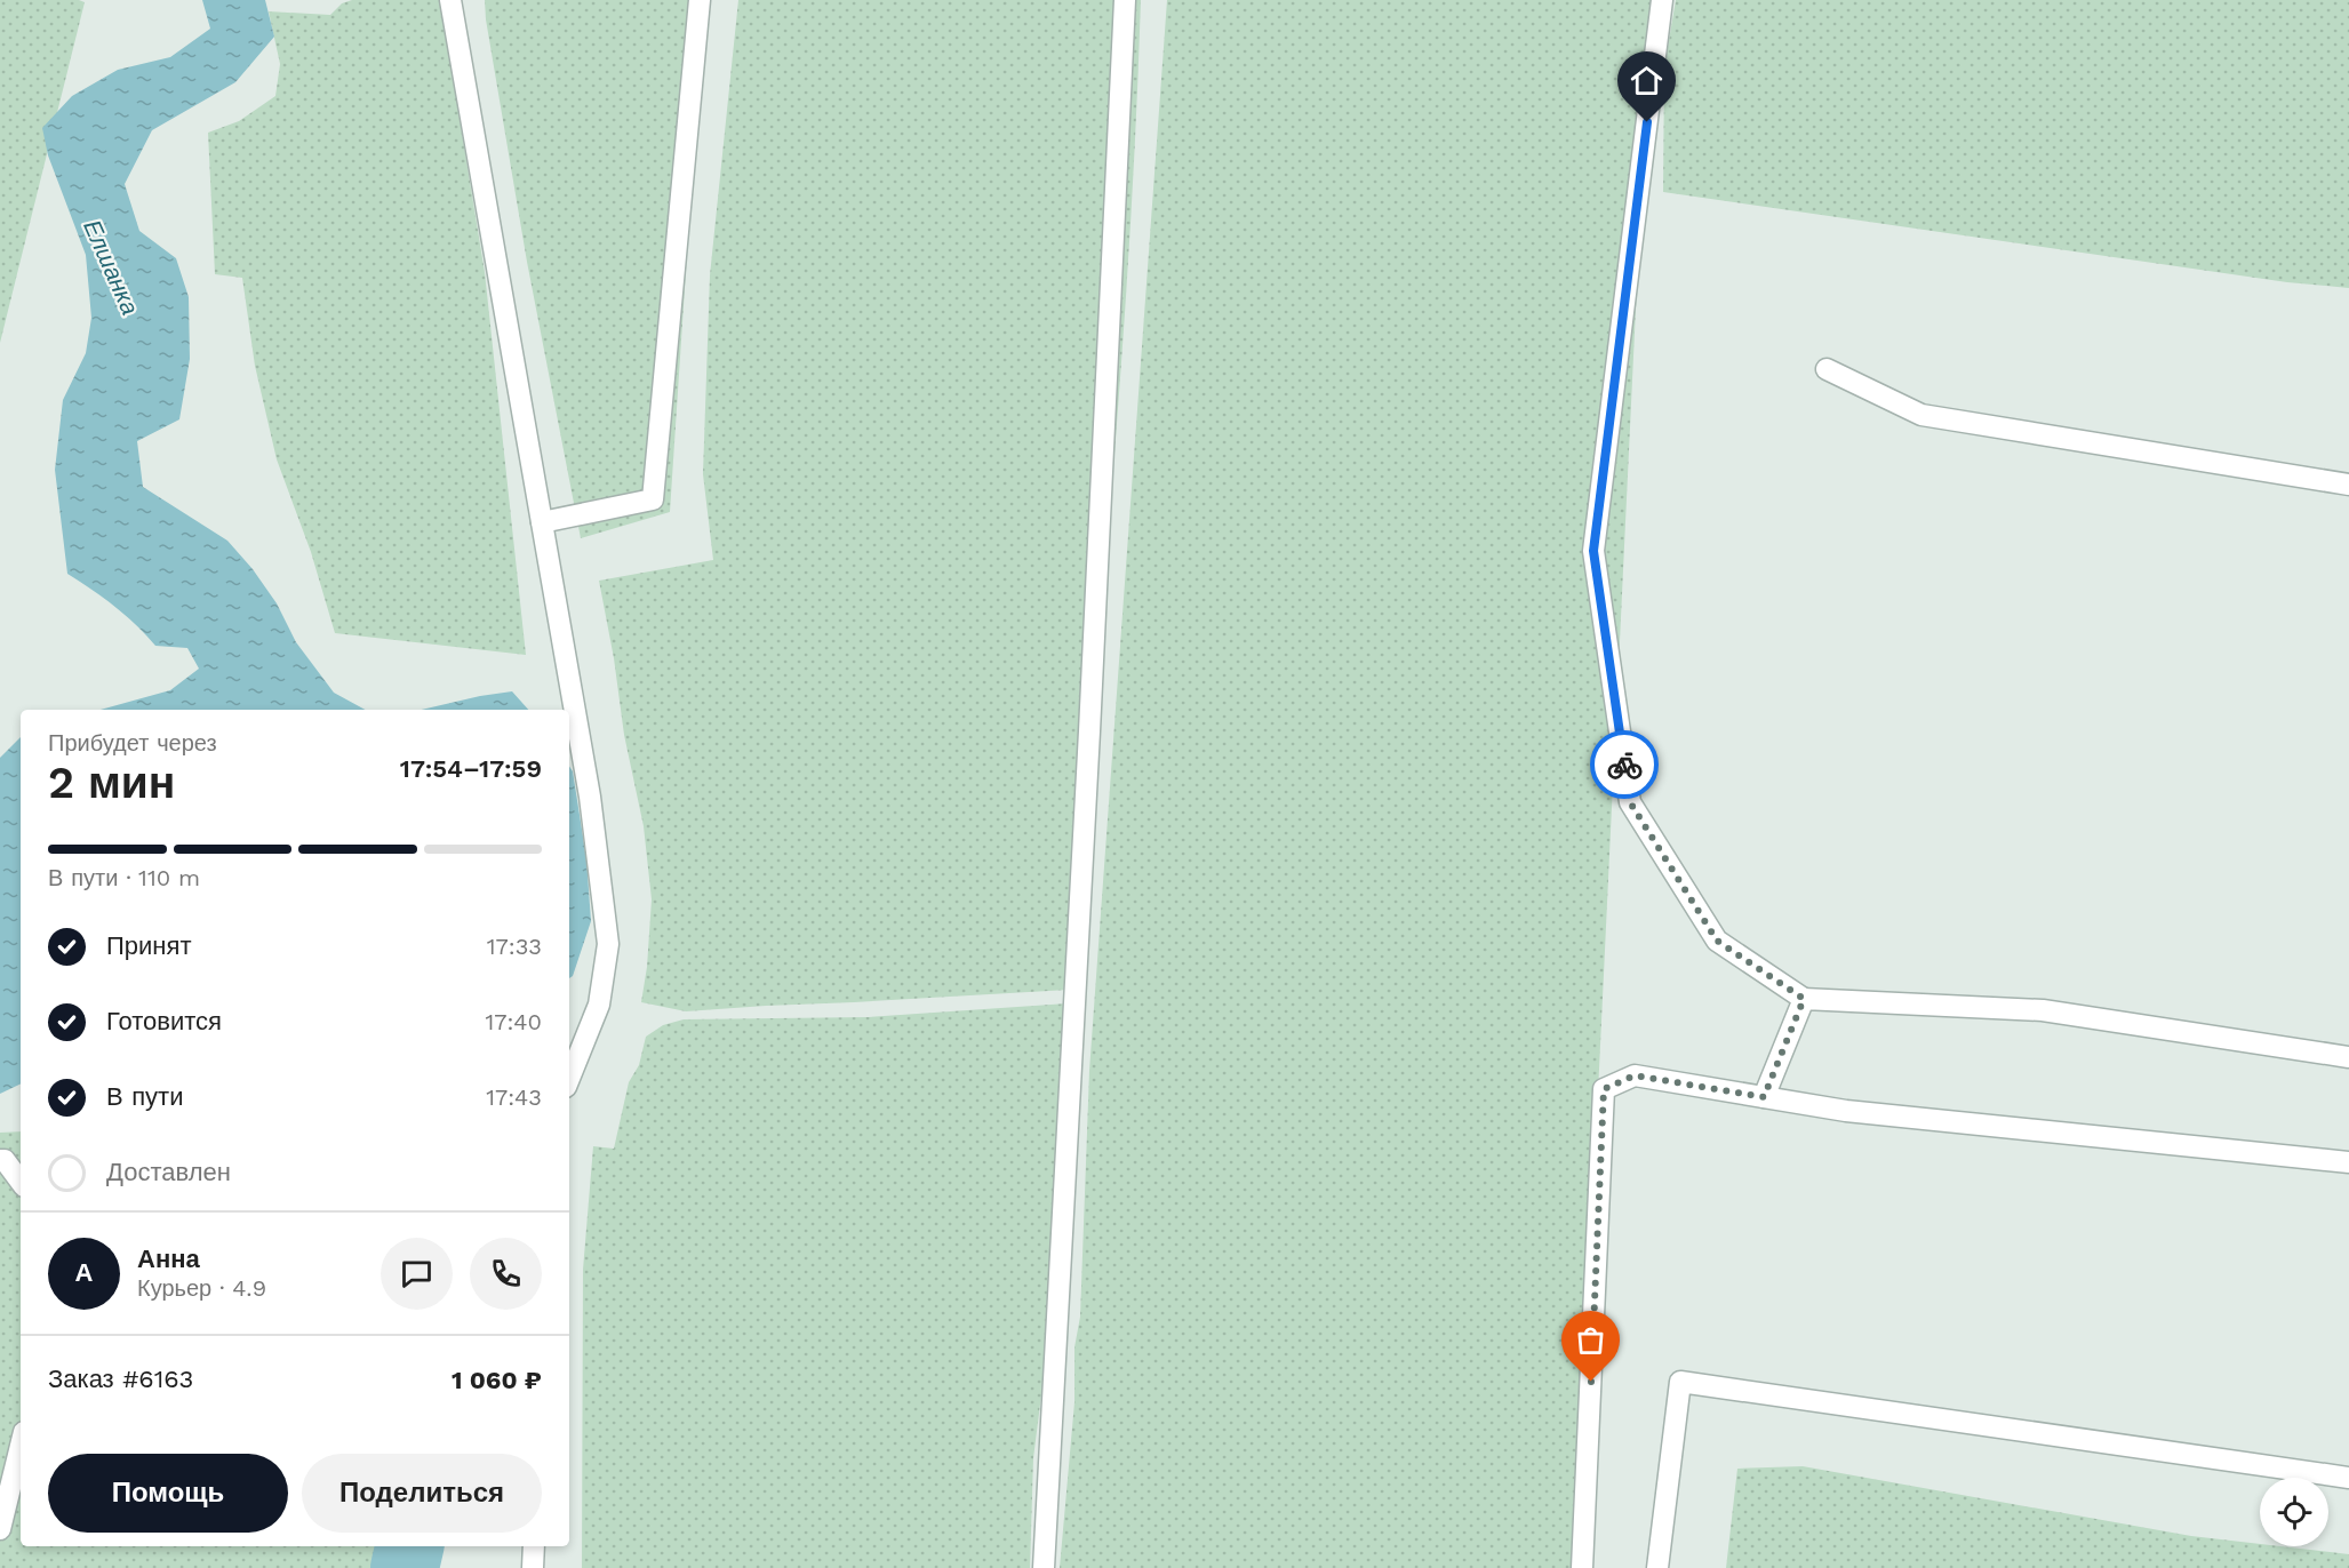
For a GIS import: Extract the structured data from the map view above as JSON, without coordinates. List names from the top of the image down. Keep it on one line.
{"water":["Елшанка"],"page":{"heading":["2 мин","Прибудет через","17:54–17:59"],"panel":["Анна","Курьер · 4.9","Заказ #6163","1 060 ₽"],"bar":"В пути · 110 m","list":[["Принят","17:33"],["Готовится","17:40"],["В пути","17:43"],"Доставлен"],"round":"А","buttons":["Помощь","Поделиться"]}}
